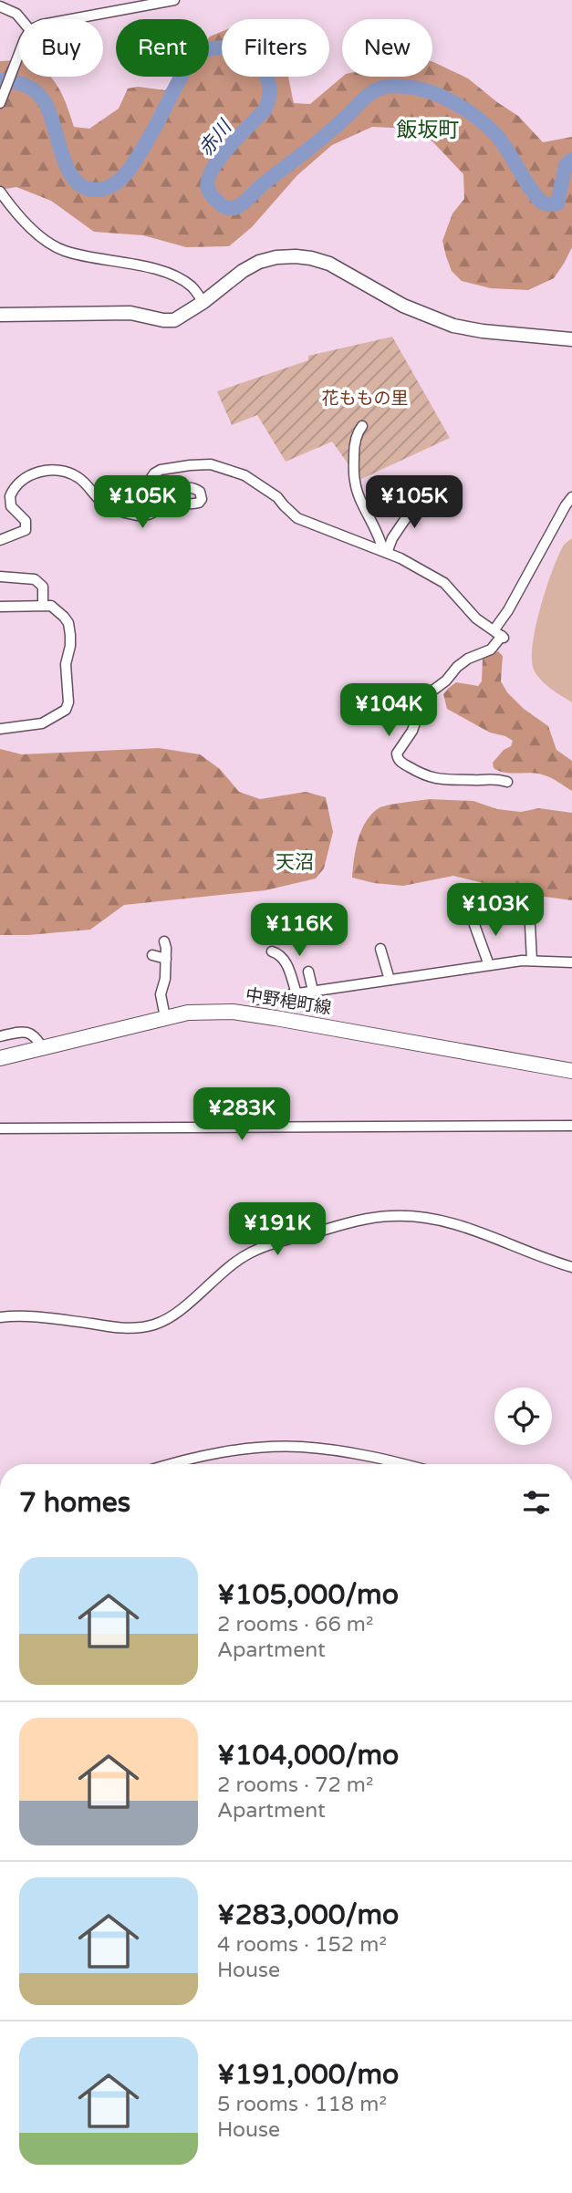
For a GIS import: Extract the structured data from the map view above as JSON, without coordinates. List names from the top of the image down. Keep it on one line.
{"streets":{"main road":["中野梍町線"]},"districts":["飯坂町","天沼"],"water":["赤川"],"parks":["花ももの里"],"page":{"chip":["Buy","Rent","Filters","New"],"price":["¥105K","¥105K","¥104K","¥103K","¥116K","¥283K","¥191K"],"heading":"7 homes","list":[{"name":"¥105,000/mo","note":"2 rooms · 66 m² · Apartment"},{"name":"¥104,000/mo","note":"2 rooms · 72 m² · Apartment"},{"name":"¥283,000/mo","note":"4 rooms · 152 m² · House"},{"name":"¥191,000/mo","note":"5 rooms · 118 m² · House"}]}}
